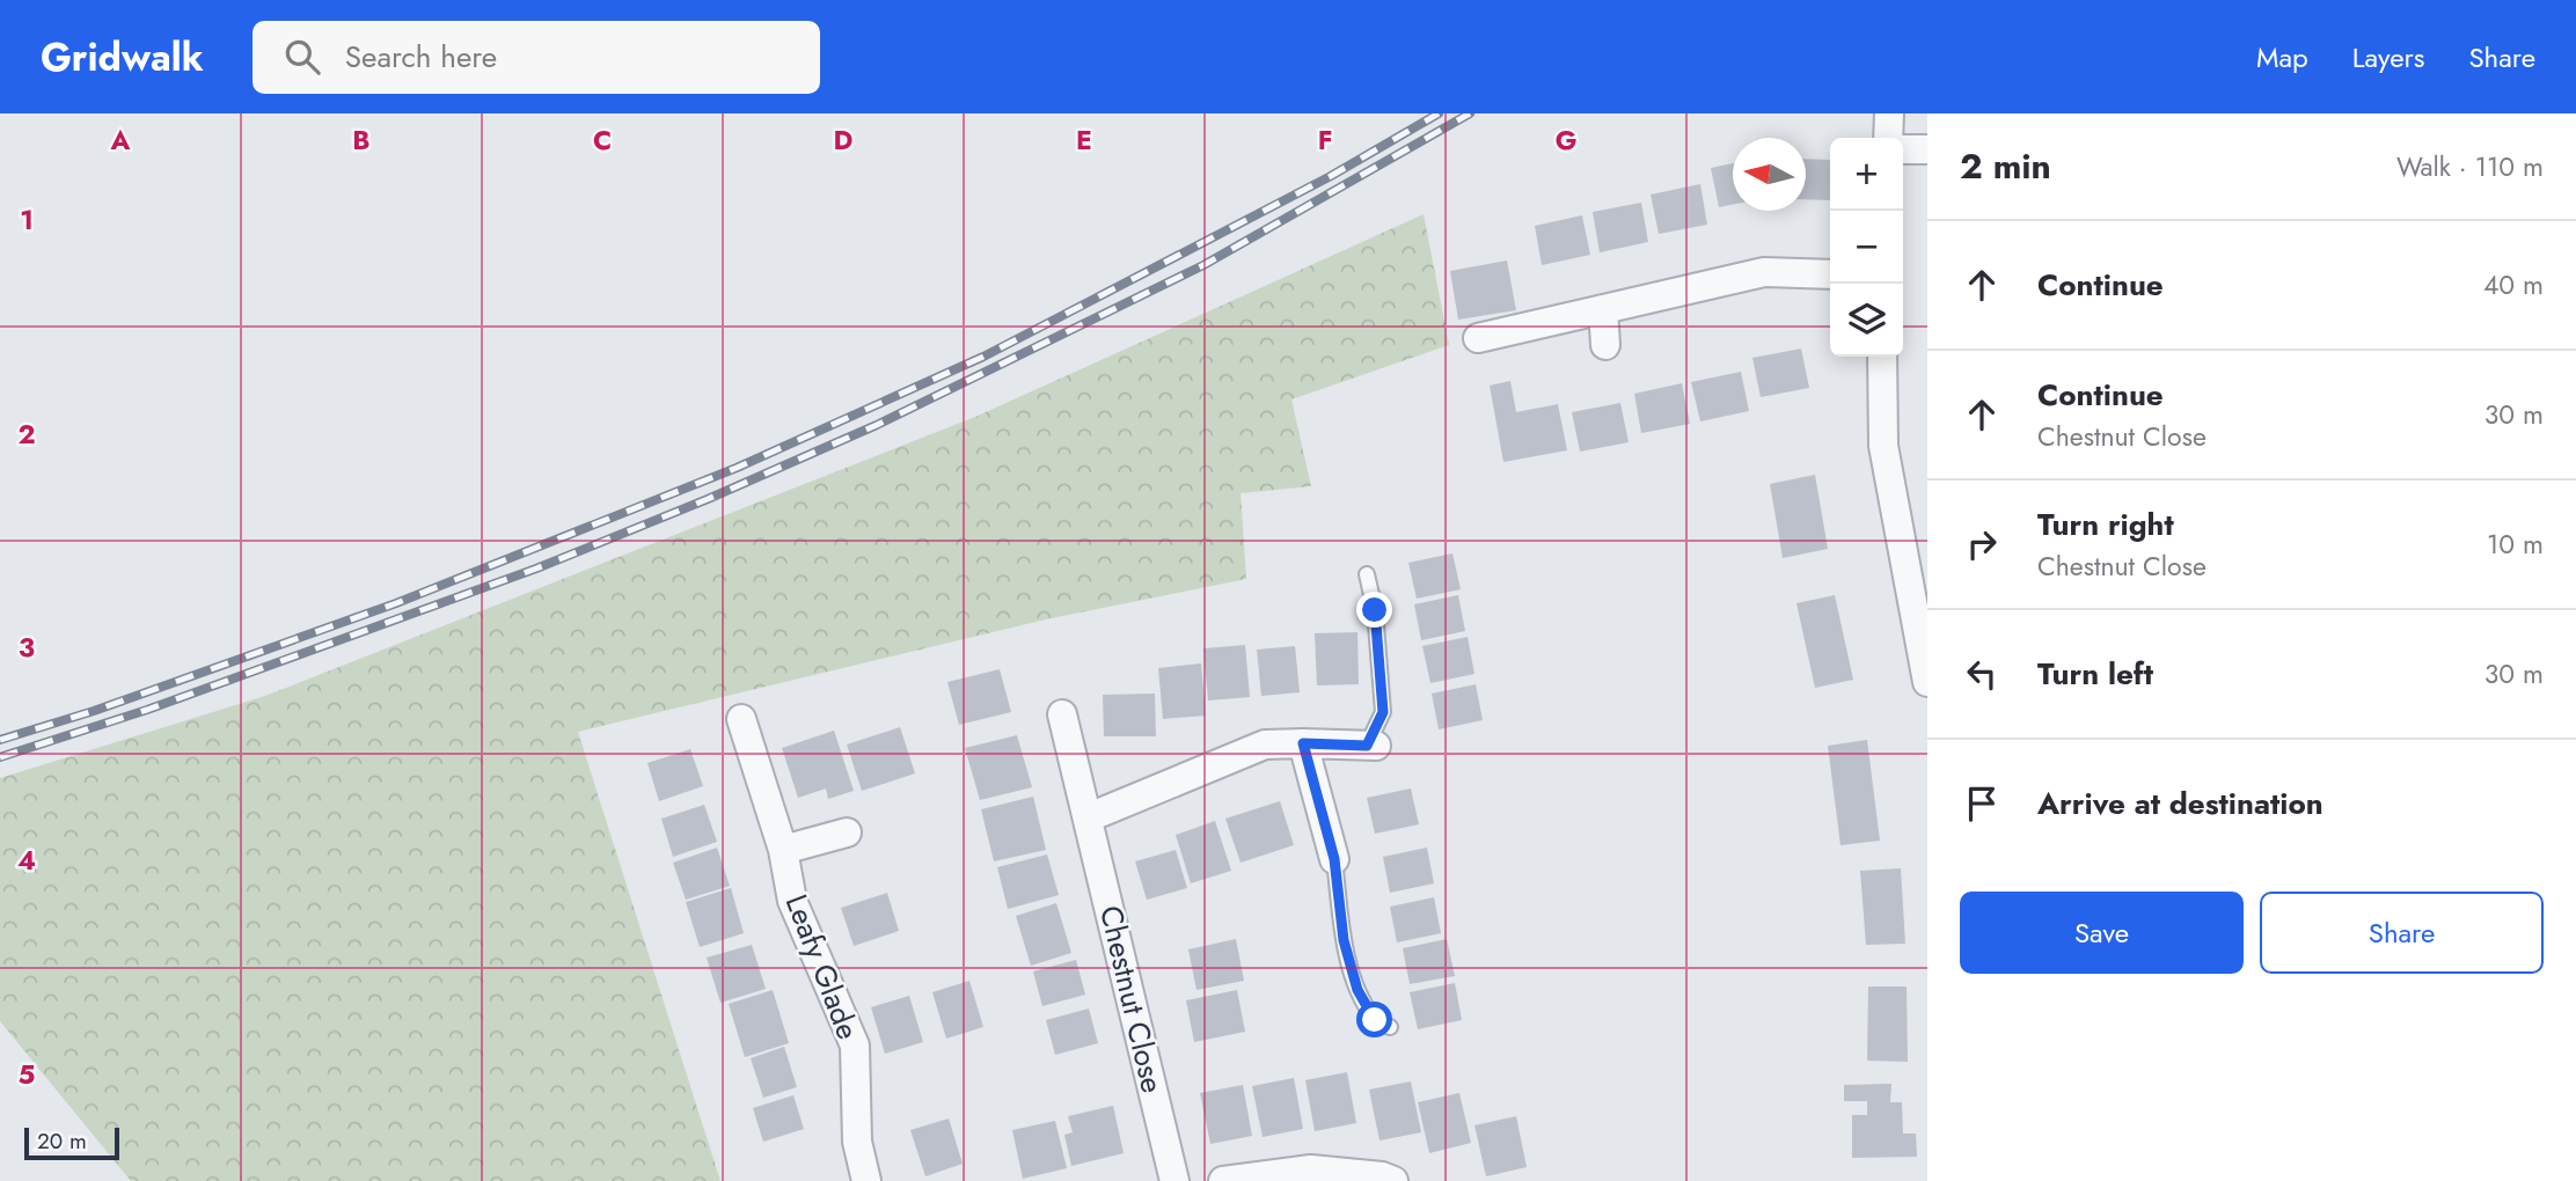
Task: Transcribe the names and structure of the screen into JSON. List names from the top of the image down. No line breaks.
{"streets":{"street":["Leafy Glade","Chestnut Close"]},"scale_bar":"20 m","north":"left","page":{"header":"Gridwalk","search":"Search here","nav":["Map","Layers","Share"],"heading":["2 min","Walk · 110 m"],"map_buttons":["+","−"],"list":[["Continue","40 m"],["Continue","Chestnut Close","30 m"],["Turn right","Chestnut Close","10 m"],["Turn left","30 m"],"Arrive at destination"],"buttons":["Save","Share"],"scale":"20 m"},"grid":{"columns":["A","B","C","D","E","F","G"],"rows":["1","2","3","4","5"]}}
